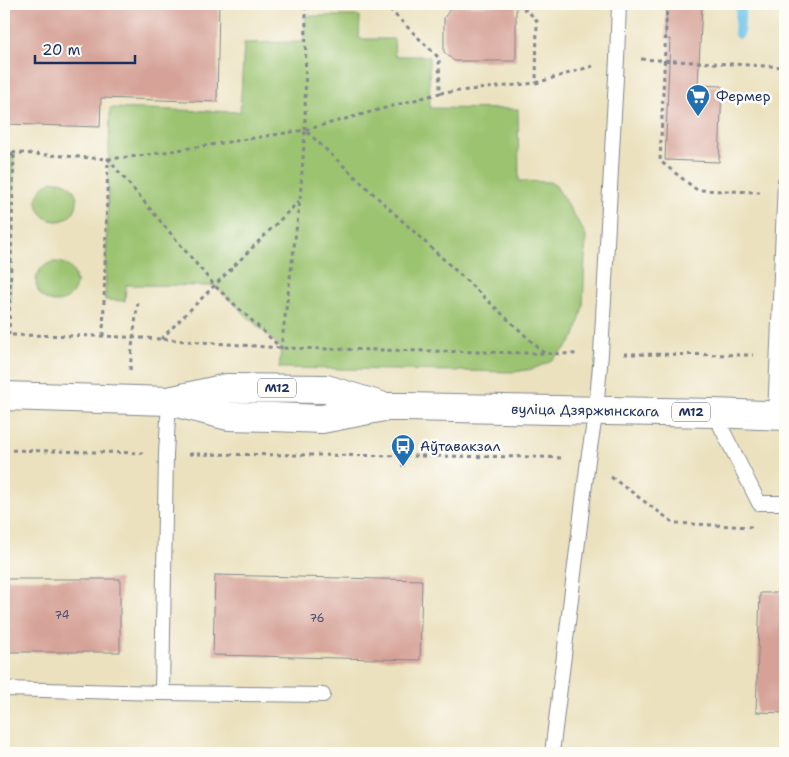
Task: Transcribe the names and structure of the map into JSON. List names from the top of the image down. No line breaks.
{"streets":{"main road":["М12","вуліца Дзяржынскага"]},"crossings":[["М12","вуліца Дзяржынскага"]],"places":{"supermarket":["Фермер"],"bus stop":["Аўтавакзал"]},"house_numbers":["74","76"],"scale_bar":"20 m"}
